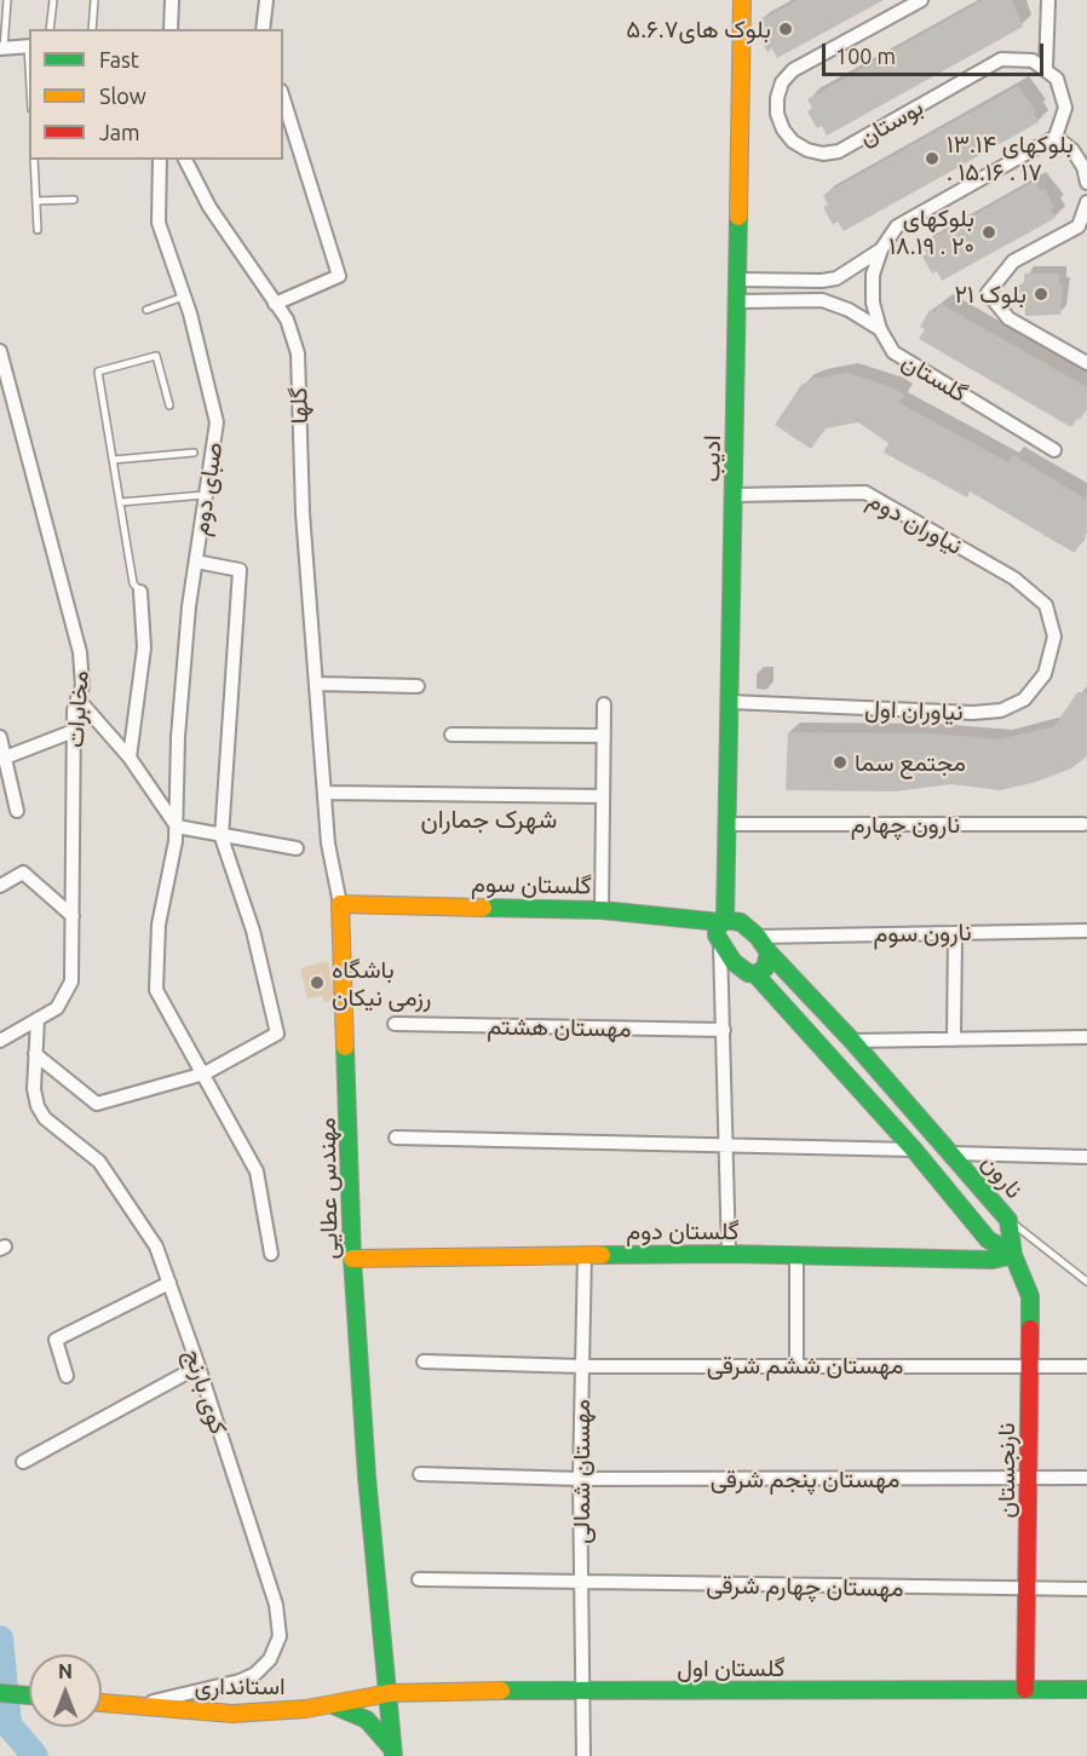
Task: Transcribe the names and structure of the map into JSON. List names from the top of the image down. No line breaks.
{"streets":{"street":["بوستان","گلستان","گلها","ادیب","صبای دوم","نیاوران دوم","مخابرات","نیاوران اول","نارون چهارم","گلستان سوم","نارون سوم","مهستان هشتم","نارون","مهندس عطایی","گلستان دوم","مهستان ششم شرقی","کوی بارنج","نارنجستان","مهستان شمالی","مهستان پنجم شرقی","مهستان چهارم شرقی","گلستان اول","استاندارى"]},"crossings":[["گلها","مهندس عطایی"],["ادیب","نیاوران دوم"],["ادیب","نیاوران اول"],["ادیب","نارون چهارم"],["ادیب","گلستان سوم"],["نیاوران دوم","نیاوران اول"],["مخابرات","کوی بارنج"],["گلستان سوم","مهندس عطایی"],["نارون سوم","نارون"],["نارون","گلستان دوم"],["نارون","نارنجستان"],["مهندس عطایی","گلستان دوم"],["مهندس عطایی","گلستان اول"],["مهندس عطایی","استاندارى"],["گلستان دوم","نارنجستان"],["گلستان دوم","مهستان شمالی"],["مهستان ششم شرقی","نارنجستان"],["مهستان ششم شرقی","مهستان شمالی"],["کوی بارنج","استاندارى"],["نارنجستان","مهستان پنجم شرقی"],["نارنجستان","مهستان چهارم شرقی"],["نارنجستان","گلستان اول"],["مهستان شمالی","مهستان پنجم شرقی"],["مهستان شمالی","مهستان چهارم شرقی"],["مهستان شمالی","گلستان اول"],["گلستان اول","استاندارى"]],"districts":["شهرک جماران"],"places":["بلوک های۵.۶.۷","بلوکهای ۱۳.۱۴ . ۱۵.۱۶ . ۱۷","بلوکهای ۱۸.۱۹ . ۲۰","بلوک ۲۱","مجتمع سما","باشگاه رزمی نیکان"],"legend":["Fast","Slow","Jam"],"scale_bar":"100 m","north":"top"}
